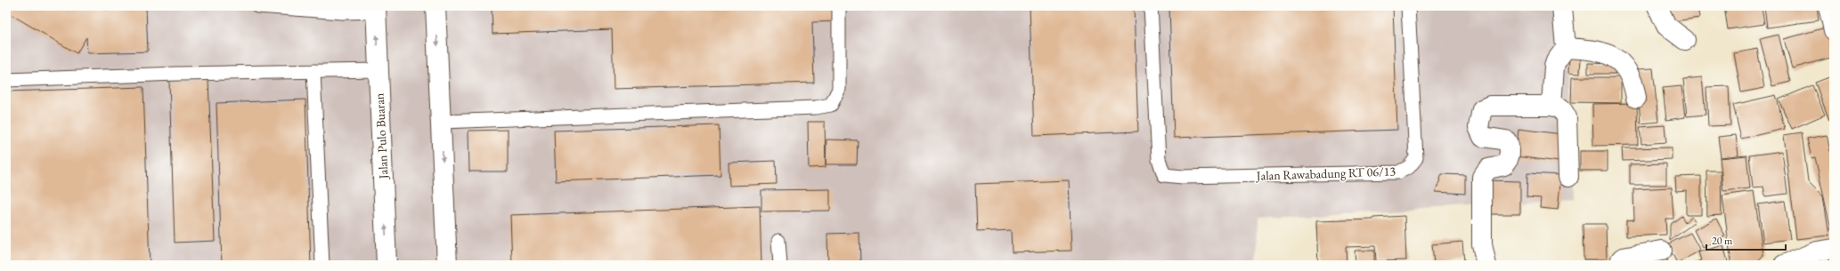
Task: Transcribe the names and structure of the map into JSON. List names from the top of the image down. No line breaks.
{"streets":{"street":["Jalan Pulo Buaran"],"lane":["Jalan Rawabadung RT 06/13"]},"scale_bar":"20 m"}
